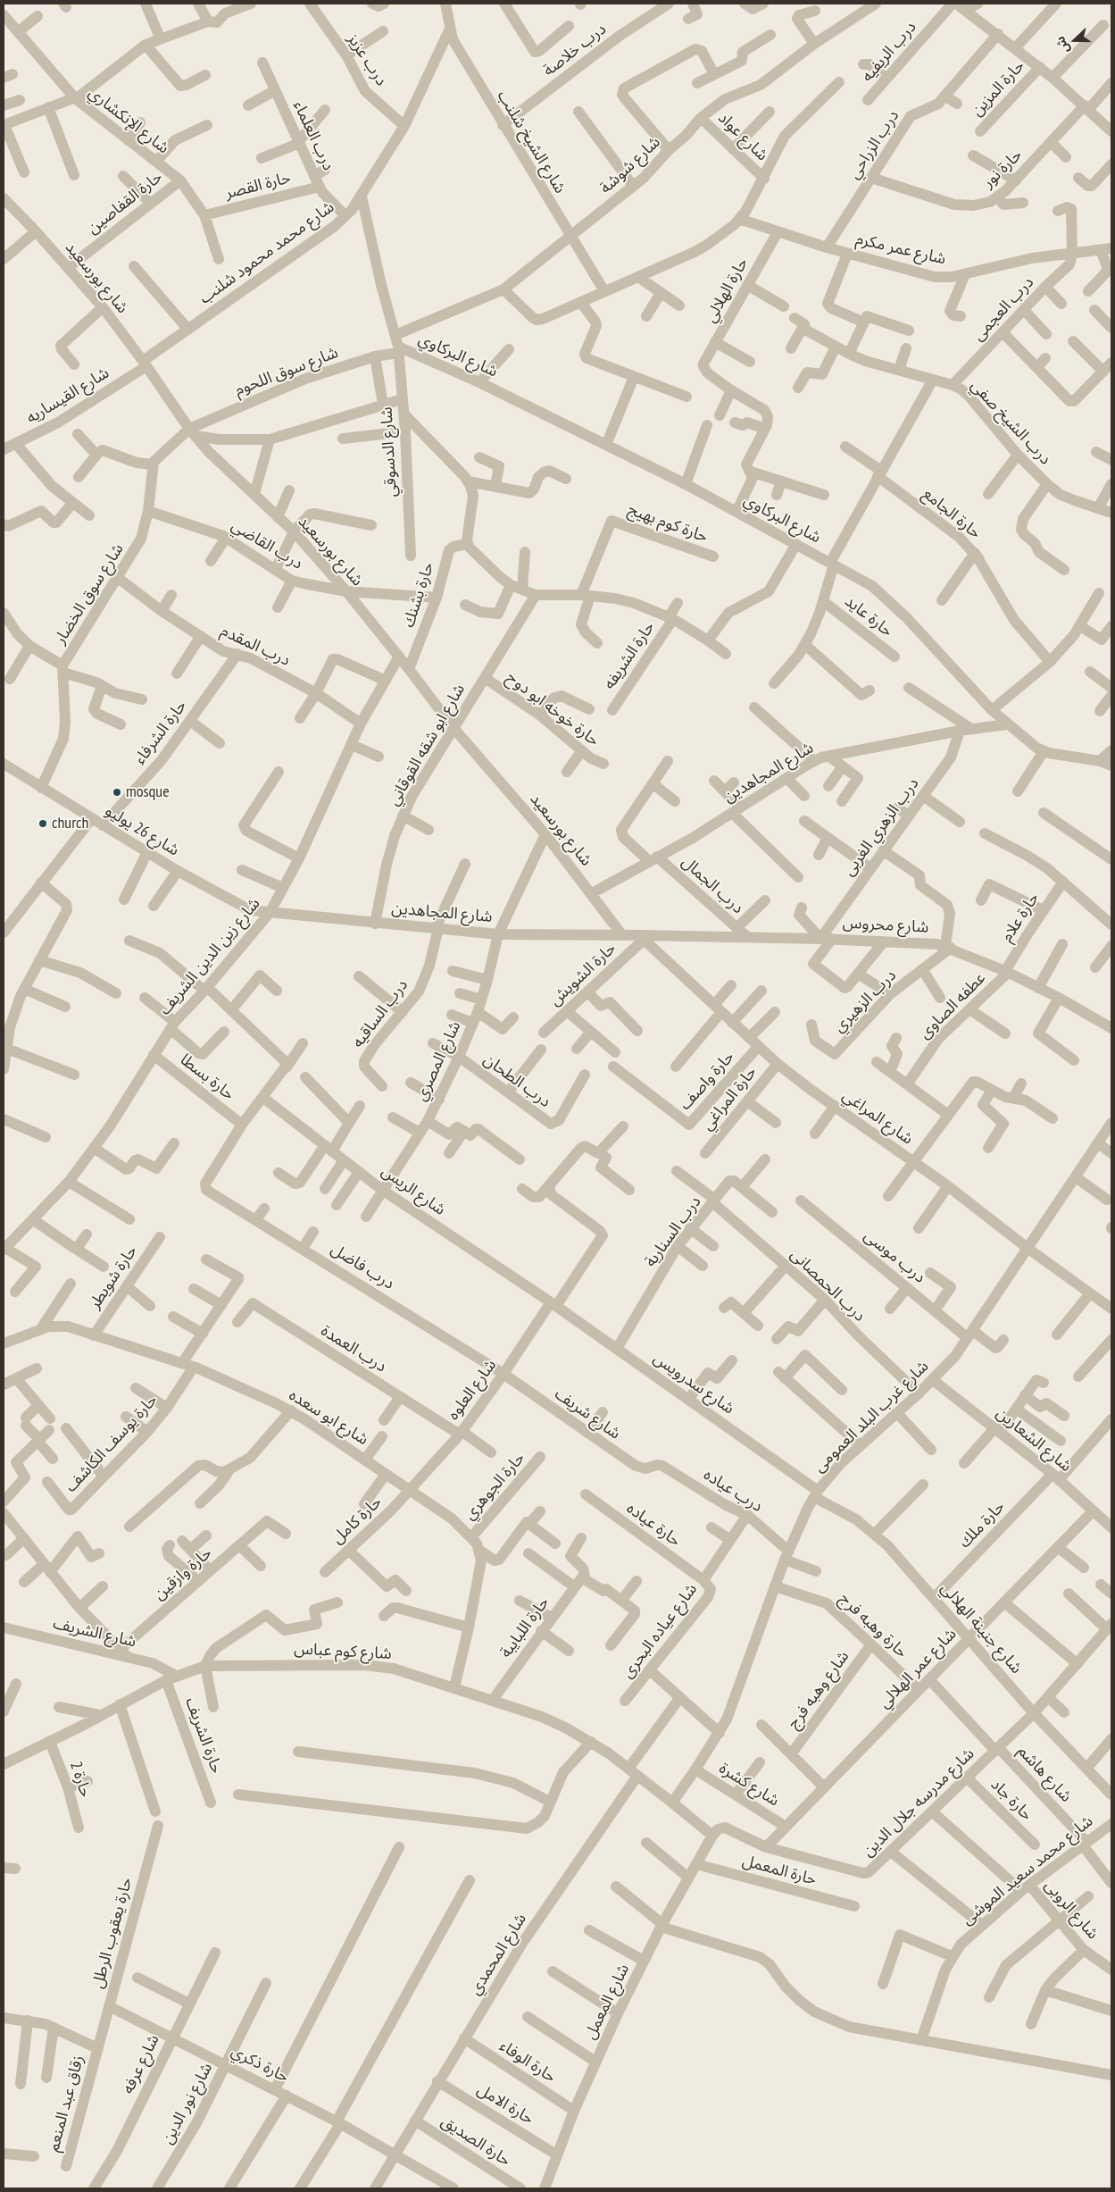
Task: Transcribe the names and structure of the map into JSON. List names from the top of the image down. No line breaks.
{"streets":{"street":["درب خلاصة","درب الريفيه","درب عزيز","حارة المزين","شارع الإنكشاري","درب العلماء","شارع عواد","شارع الشيخ شلنب","درب الزراحي","شارع شوشة","حارة نور","حارة القصر","حارة القفاصين","شارع عمر مكرم","شارع محمد محمود شلنب","شارع بورسعيد","حارة الهلالي","درب العجمى","شارع البركاوي","شارع سوق اللحوم","شارع القيساريه","درب الشيخ صفي","شارع الدسوقي","حارة الجامع","حارة كوم بهيج","درب القاضي","شارع سوق الخضار","حارة بشنك","حارة عايد","درب المقدم","حارة الشريفه","حارة خوخه ابو دوح","حارة الشرفاء","شارع ابو شقه القوقاني","شارع المجاهدين","درب الزهري الغربى","شارع 26 يوليو","درب الجمال","حارة علام","شارع محروس","شارع زين الدين الشريف","حارة الشويش","درب الزهيري","عطفه الصاوى","درب الساقيه","شارع المصري","حارة بسطا","درب الطحان","حارة واصف","حارة المراغي","شارع المراغي","شارع الريس","درب السنارية","درب موسى","درب فاضل","حارة شويطر","درب الحمصانى","درب العمدة","شارع سدرويس","شارع العلوه","شارع شريف","شارع غرب البلد العمومى","شارع ابو سعده","شارع الشعارين","حارة يوسف الكاشف","حارة الجوهري","درب عياده","حارة كامل","حارة عياده","حارة ملك","حارة وازقين","حارة وهبه فرج","حارة اللبايبة","شارع جنينة الهلالي","شارع عياده البحرى","شارع الشريف","شارع كوم عباس","شارع عمر الهلالي","شارع وهبه فرج","حارة الشريف","شارع هاشم","حارة 2","شارع كشرة","حارة جاد","شارع مدرسه جلال الدين","حارة المعمل","شارع محمد سعيد الموشى","شارع الروبى","حارة يعقوب الرطل","شارع المحمدي","شارع المعمل","حارة الوفاء","شارع عرفه","حارة ذكري","زقاق عبد المنعم","شارع نور الدين","حارة الامل","حارة الصديق"]},"crossings":[["درب خلاصة","شارع الشيخ شلنب"],["درب عزيز","شارع محمد محمود شلنب"],["شارع الإنكشاري","حارة القصر"],["شارع الإنكشاري","حارة القفاصين"],["درب العلماء","حارة القصر"],["درب العلماء","شارع محمد محمود شلنب"],["شارع عواد","شارع شوشة"],["شارع الشيخ شلنب","شارع شوشة"],["شارع الشيخ شلنب","شارع محمد محمود شلنب"],["درب الزراحي","حارة نور"],["درب الزراحي","شارع عمر مكرم"],["شارع شوشة","شارع الدسوقي"],["حارة القفاصين","شارع بورسعيد"],["شارع عمر مكرم","حارة الهلالي"],["شارع عمر مكرم","درب العجمى"],["شارع محمد محمود شلنب","شارع بورسعيد"],["شارع محمد محمود شلنب","شارع القيساريه"],["شارع محمد محمود شلنب","شارع الدسوقي"],["شارع بورسعيد","شارع سوق اللحوم"],["شارع بورسعيد","شارع القيساريه"],["شارع بورسعيد","درب القاضي"],["شارع بورسعيد","حارة بشنك"],["شارع بورسعيد","شارع ابو شقه القوقاني"],["شارع بورسعيد","شارع المجاهدين"],["شارع بورسعيد","شارع زين الدين الشريف"],["شارع بورسعيد","شارع المصري"],["درب العجمى","درب الشيخ صفي"],["شارع البركاوي","شارع سوق اللحوم"],["شارع البركاوي","شارع الدسوقي"],["شارع البركاوي","شارع المجاهدين"],["شارع سوق اللحوم","شارع الدسوقي"],["درب القاضي","شارع سوق الخضار"],["درب القاضي","حارة بشنك"],["شارع سوق الخضار","درب المقدم"],["درب المقدم","حارة الشرفاء"],["درب المقدم","شارع زين الدين الشريف"],["حارة خوخه ابو دوح","شارع ابو شقه القوقاني"],["حارة الشرفاء","شارع 26 يوليو"],["شارع ابو شقه القوقاني","شارع المجاهدين"],["شارع المجاهدين","درب الزهري الغربى"],["شارع المجاهدين","شارع 26 يوليو"],["شارع المجاهدين","درب الجمال"],["شارع المجاهدين","شارع محروس"],["شارع المجاهدين","شارع زين الدين الشريف"],["شارع المجاهدين","حارة الشويش"],["شارع المجاهدين","درب الساقيه"],["شارع المجاهدين","شارع المصري"],["شارع المجاهدين","شارع المراغي"],["درب الزهري الغربى","شارع محروس"],["شارع 26 يوليو","شارع زين الدين الشريف"],["درب الجمال","شارع محروس"],["حارة علام","شارع محروس"],["حارة علام","عطفه الصاوى"],["شارع محروس","حارة الشويش"],["شارع محروس","درب الزهيري"],["شارع محروس","عطفه الصاوى"],["شارع محروس","شارع المراغي"],["شارع زين الدين الشريف","حارة بسطا"],["حارة الشويش","شارع المراغي"],["شارع المصري","درب الطحان"],["شارع المصري","شارع الريس"],["حارة بسطا","درب فاضل"],["حارة واصف","شارع المراغي"],["حارة المراغي","شارع المراغي"],["شارع المراغي","شارع غرب البلد العمومى"],["شارع الريس","شارع سدرويس"],["شارع الريس","شارع العلوه"],["درب السنارية","درب الحمصانى"],["درب السنارية","شارع سدرويس"],["درب موسى","شارع غرب البلد العمومى"],["درب فاضل","شارع العلوه"],["درب فاضل","شارع شريف"],["حارة شويطر","شارع ابو سعده"],["درب الحمصانى","شارع غرب البلد العمومى"],["درب العمدة","شارع العلوه"],["شارع سدرويس","شارع العلوه"],["شارع سدرويس","شارع غرب البلد العمومى"],["شارع سدرويس","شارع جنينة الهلالي"],["شارع العلوه","شارع شريف"],["شارع العلوه","شارع ابو سعده"],["شارع العلوه","حارة كامل"],["شارع شريف","درب عياده"],["شارع غرب البلد العمومى","شارع الشعارين"],["شارع غرب البلد العمومى","درب عياده"],["شارع غرب البلد العمومى","حارة وهبه فرج"],["شارع غرب البلد العمومى","شارع جنينة الهلالي"],["شارع غرب البلد العمومى","شارع كوم عباس"],["شارع غرب البلد العمومى","شارع كشرة"],["شارع ابو سعده","حارة يوسف الكاشف"],["شارع ابو سعده","حارة الجوهري"],["شارع ابو سعده","حارة كامل"],["شارع الشعارين","حارة ملك"],["شارع الشعارين","شارع عمر الهلالي"],["حارة عياده","شارع عياده البحرى"],["حارة ملك","شارع جنينة الهلالي"],["حارة وازقين","شارع الشريف"],["حارة وهبه فرج","شارع عمر الهلالي"],["حارة وهبه فرج","شارع وهبه فرج"],["حارة اللبايبة","شارع كوم عباس"],["شارع جنينة الهلالي","شارع عمر الهلالي"],["شارع جنينة الهلالي","شارع مدرسه جلال الدين"],["شارع الشريف","شارع كوم عباس"],["شارع الشريف","حارة الشريف"],["شارع كوم عباس","حارة الشريف"],["شارع كوم عباس","حارة 2"],["شارع كوم عباس","شارع مدرسه جلال الدين"],["شارع كوم عباس","شارع المحمدي"],["شارع كوم عباس","شارع المعمل"],["شارع عمر الهلالي","شارع هاشم"],["شارع عمر الهلالي","شارع كشرة"],["شارع عمر الهلالي","شارع مدرسه جلال الدين"],["شارع هاشم","شارع مدرسه جلال الدين"],["شارع هاشم","شارع محمد سعيد الموشى"],["حارة جاد","شارع مدرسه جلال الدين"],["شارع مدرسه جلال الدين","شارع الروبى"],["شارع مدرسه جلال الدين","شارع المعمل"],["حارة المعمل","شارع المعمل"],["شارع محمد سعيد الموشى","شارع الروبى"],["حارة يعقوب الرطل","حارة ذكري"],["حارة يعقوب الرطل","زقاق عبد المنعم"],["شارع المحمدي","حارة الوفاء"],["شارع المحمدي","حارة ذكري"],["شارع المحمدي","حارة الامل"],["شارع المحمدي","حارة الصديق"],["شارع المعمل","حارة الوفاء"],["شارع المعمل","حارة الامل"],["شارع عرفه","حارة ذكري"],["حارة ذكري","شارع نور الدين"]],"places":["mosque","church"],"north":"left"}
